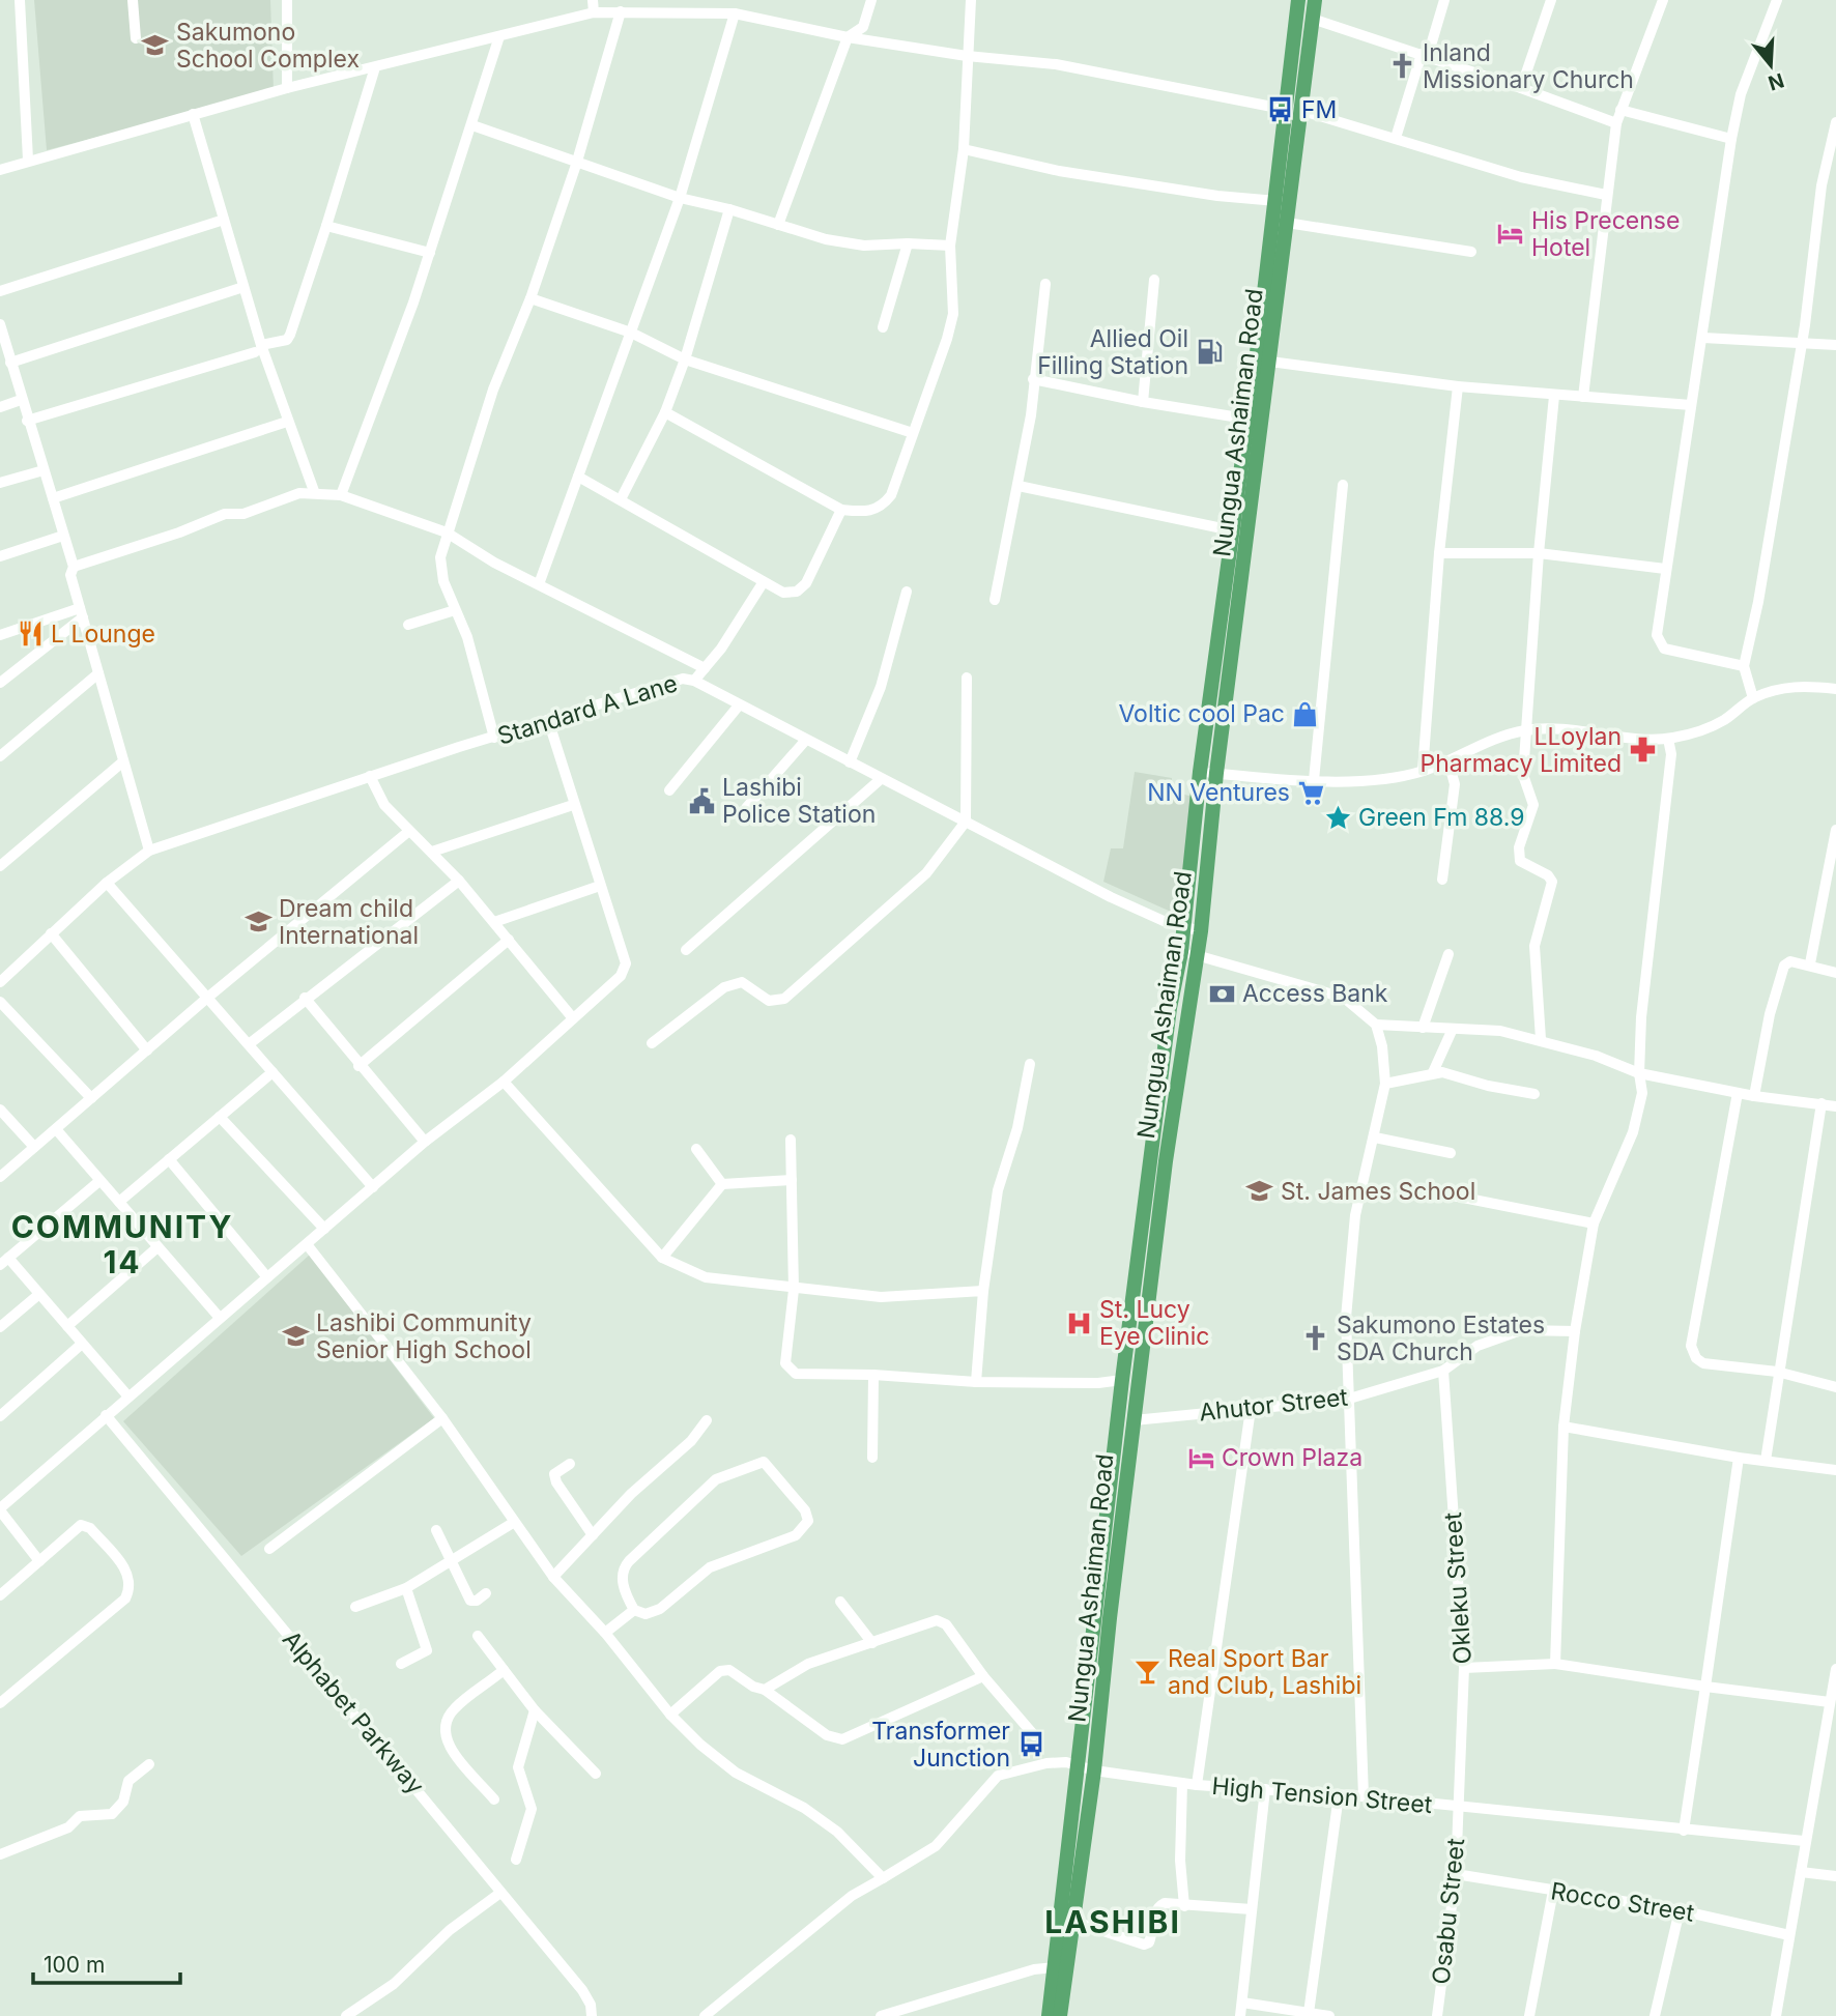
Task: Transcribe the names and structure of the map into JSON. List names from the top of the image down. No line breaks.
{"streets":{"main road":["Nungua Ashaiman Road"],"street":["Standard A Lane","Ahutor Street","Okleku Street","Alphabet Parkway","High Tension Street","Rocco Street","Osabu Street"]},"crossings":[["Nungua Ashaiman Road","Standard A Lane"],["Nungua Ashaiman Road","Ahutor Street"],["Nungua Ashaiman Road","High Tension Street"],["Ahutor Street","Okleku Street"],["Okleku Street","High Tension Street"],["Okleku Street","Osabu Street"],["High Tension Street","Osabu Street"],["Rocco Street","Osabu Street"]],"districts":["COMMUNITY 14","LASHIBI"],"places":{"school or university":["Sakumono School Complex","Dream child International","St. James School","Lashibi Community Senior High School"],"church":["Inland Missionary Church","Sakumono Estates SDA Church"],"bus stop":["FM","Transformer Junction"],"hotel":["His Precense Hotel","Crown Plaza"],"fuel station":["Allied Oil Filling Station"],"restaurant":["L Lounge"],"shop":["Voltic cool Pac"],"pharmacy":["LLoylan Pharmacy Limited"],"supermarket":["NN Ventures"],"public building":["Lashibi Police Station"],"place":["Green Fm 88.9"],"bank":["Access Bank"],"hospital":["St. Lucy Eye Clinic"],"bar":["Real Sport Bar and Club, Lashibi"]},"scale_bar":"100 m","north":"bottom"}
